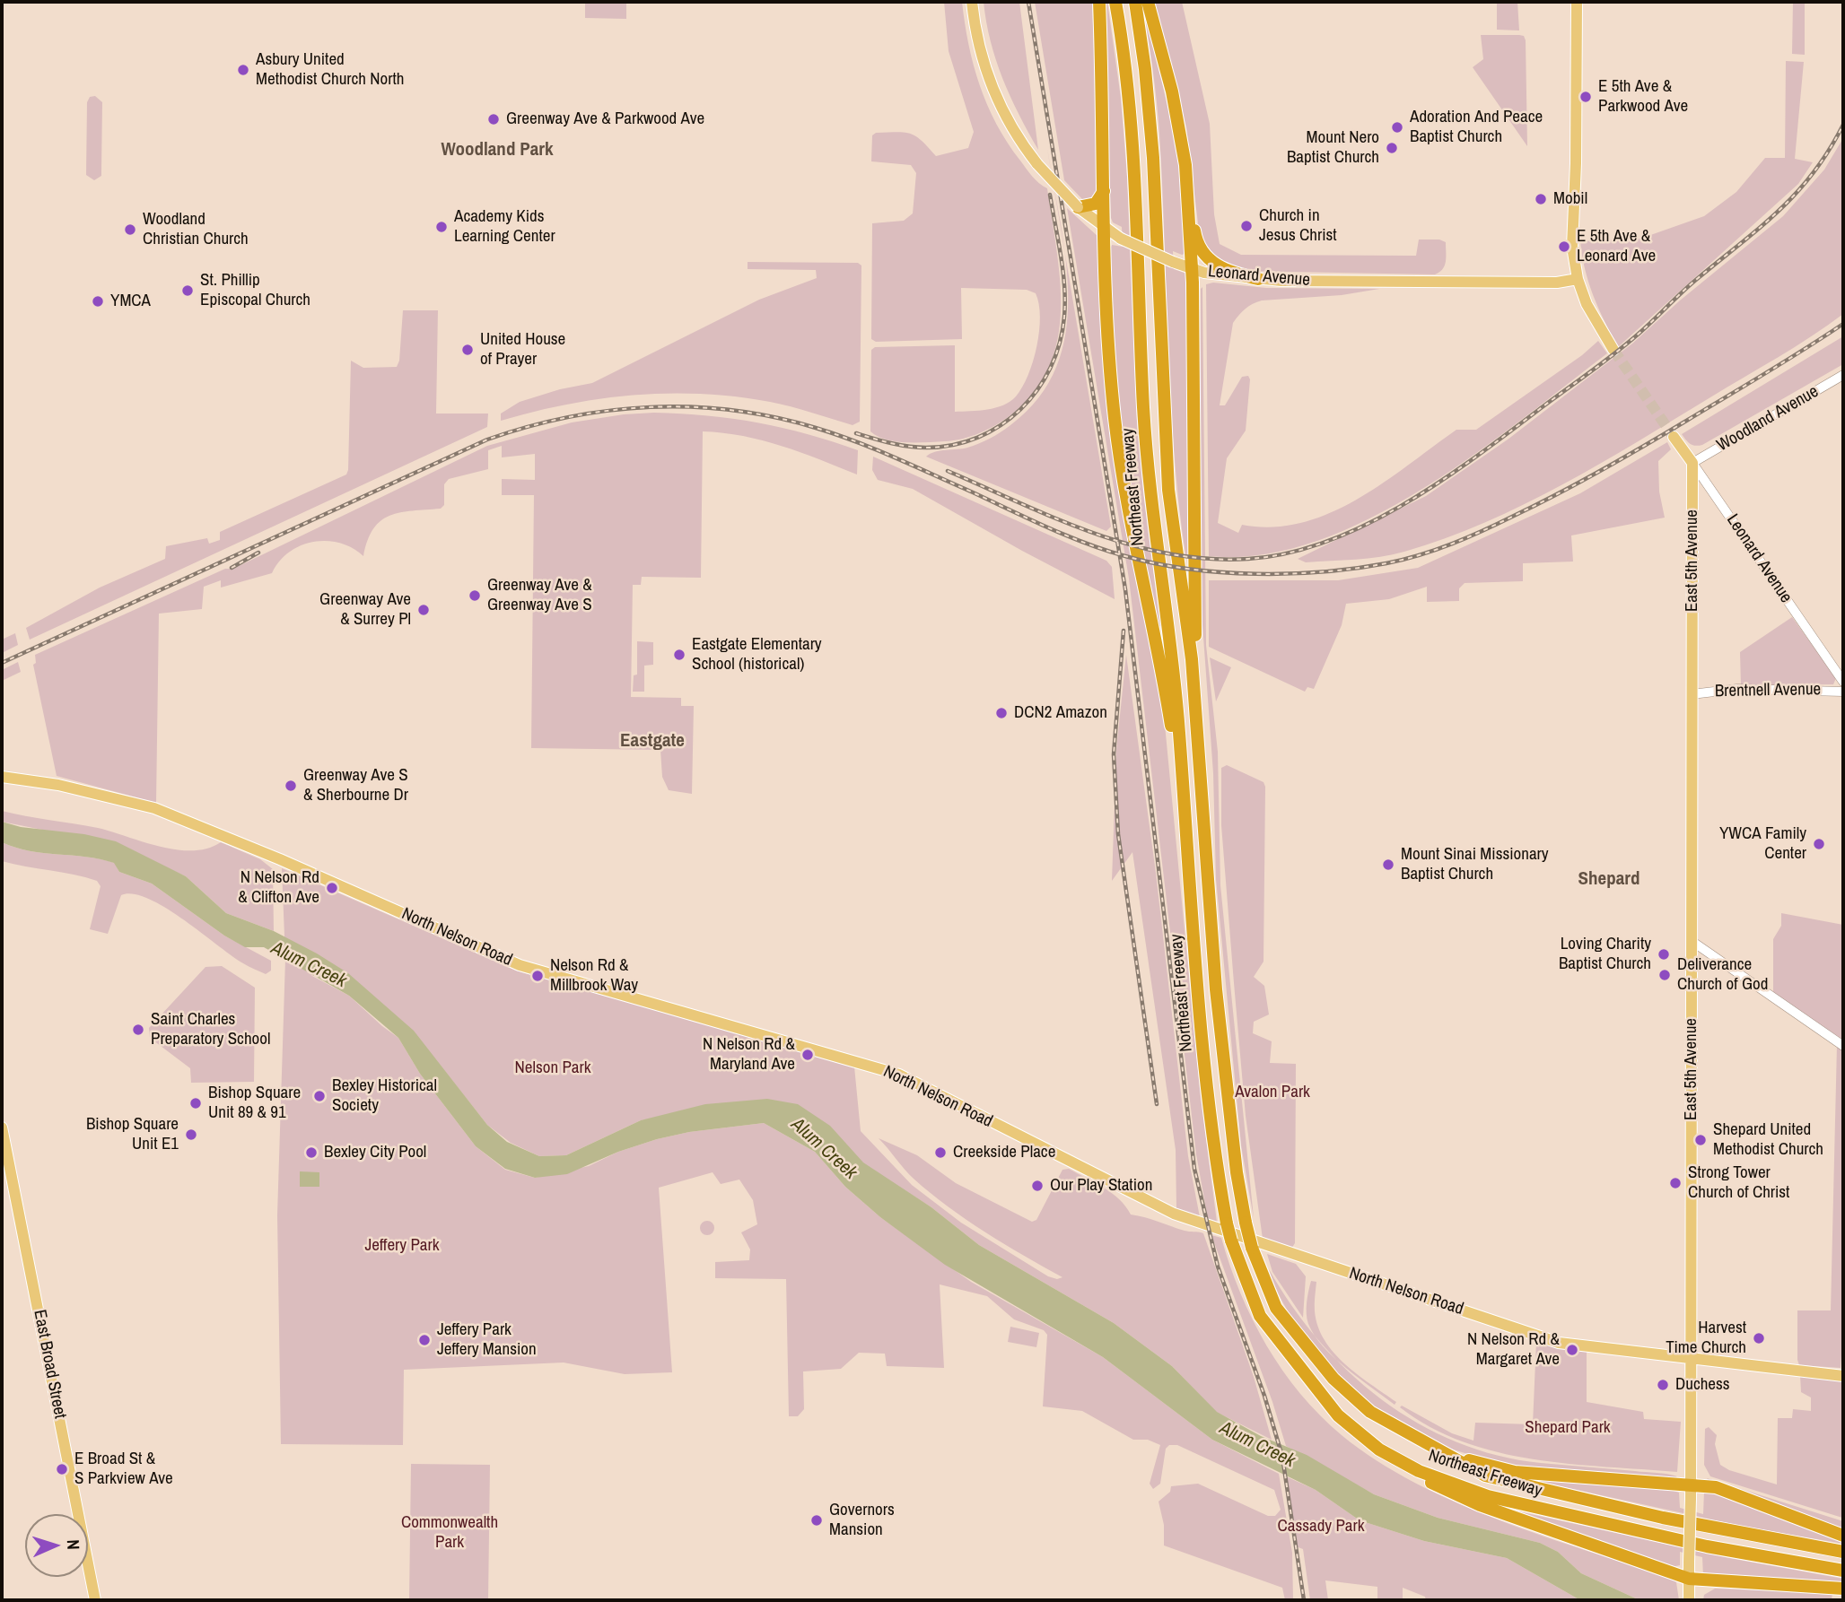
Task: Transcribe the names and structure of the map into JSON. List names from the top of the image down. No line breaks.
{"streets":{"highway":["Northeast Freeway"],"main road":["Leonard Avenue","East 5th Avenue","North Nelson Road","East Broad Street"],"street":["Woodland Avenue","Brentnell Avenue"]},"crossings":[["Leonard Avenue","Woodland Avenue"],["Leonard Avenue","East 5th Avenue"],["Woodland Avenue","East 5th Avenue"],["Northeast Freeway","East 5th Avenue"],["East 5th Avenue","Brentnell Avenue"],["East 5th Avenue","North Nelson Road"]],"districts":["Woodland Park","Eastgate","Shepard"],"water":["Alum Creek"],"parks":["Nelson Park","Avalon Park","Jeffery Park","Shepard Park","Commonwealth Park","Cassady Park"],"places":["Asbury United Methodist Church North","E 5th Ave & Parkwood Ave","Greenway Ave & Parkwood Ave","Adoration And Peace Baptist Church","Mount Nero Baptist Church","Mobil","Church in Jesus Christ","Academy Kids Learning Center","Woodland Christian Church","E 5th Ave & Leonard Ave","St. Phillip Episcopal Church","YMCA","United House of Prayer","Greenway Ave & Greenway Ave S","Greenway Ave & Surrey Pl","Eastgate Elementary School (historical)","DCN2 Amazon","Greenway Ave S & Sherbourne Dr","YWCA Family Center","Mount Sinai Missionary Baptist Church","N Nelson Rd & Clifton Ave","Loving Charity Baptist Church","Deliverance Church of God","Nelson Rd & Millbrook Way","Saint Charles Preparatory School","N Nelson Rd & Maryland Ave","Bexley Historical Society","Bishop Square Unit 89 & 91","Bishop Square Unit E1","Shepard United Methodist Church","Bexley City Pool","Creekside Place","Strong Tower Church of Christ","Our Play Station","Harvest Time Church","Jeffery Park Jeffery Mansion","N Nelson Rd & Margaret Ave","Duchess","E Broad St & S Parkview Ave","Governors Mansion"],"north":"right"}
